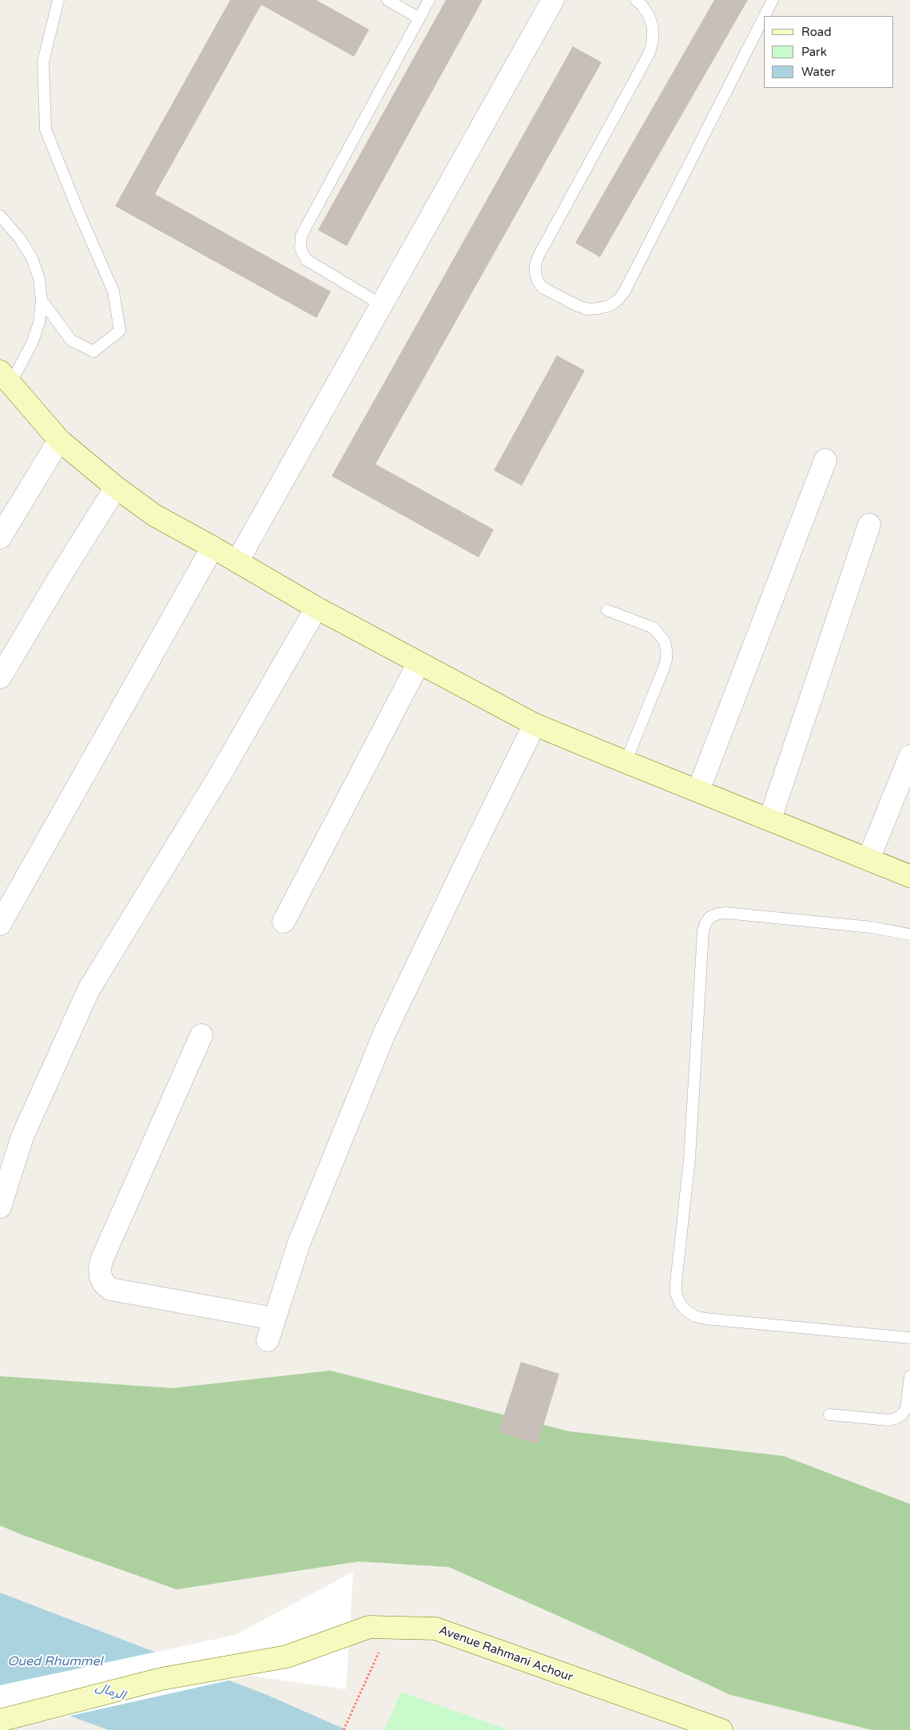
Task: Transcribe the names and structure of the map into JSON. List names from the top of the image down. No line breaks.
{"streets":{"street":["Avenue Rahmani Achour"]},"water":["Oued Rhummel","الرمال"],"legend":["Road","Park","Water"]}
